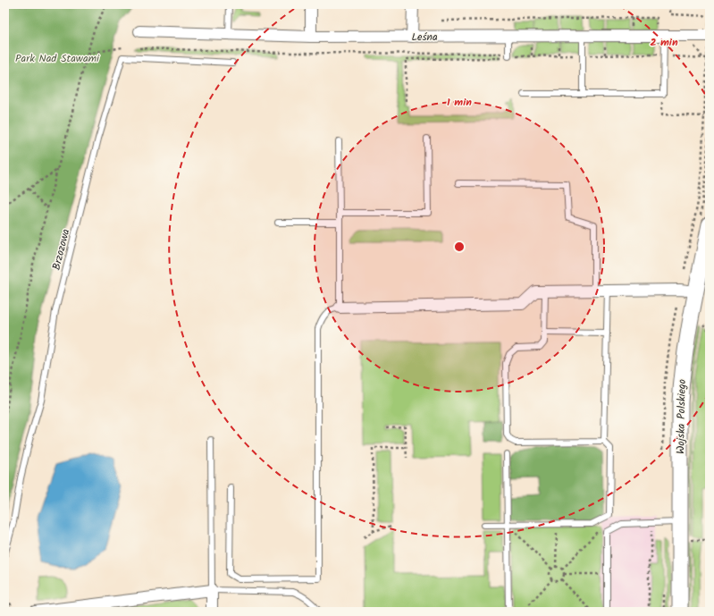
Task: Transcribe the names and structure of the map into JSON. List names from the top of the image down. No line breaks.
{"streets":{"main road":["Wojska Polskiego"],"street":["Leśna"],"lane":["Brzozowa"]},"parks":["Park Nad Stawami"],"rings":["2 min","1 min"]}
